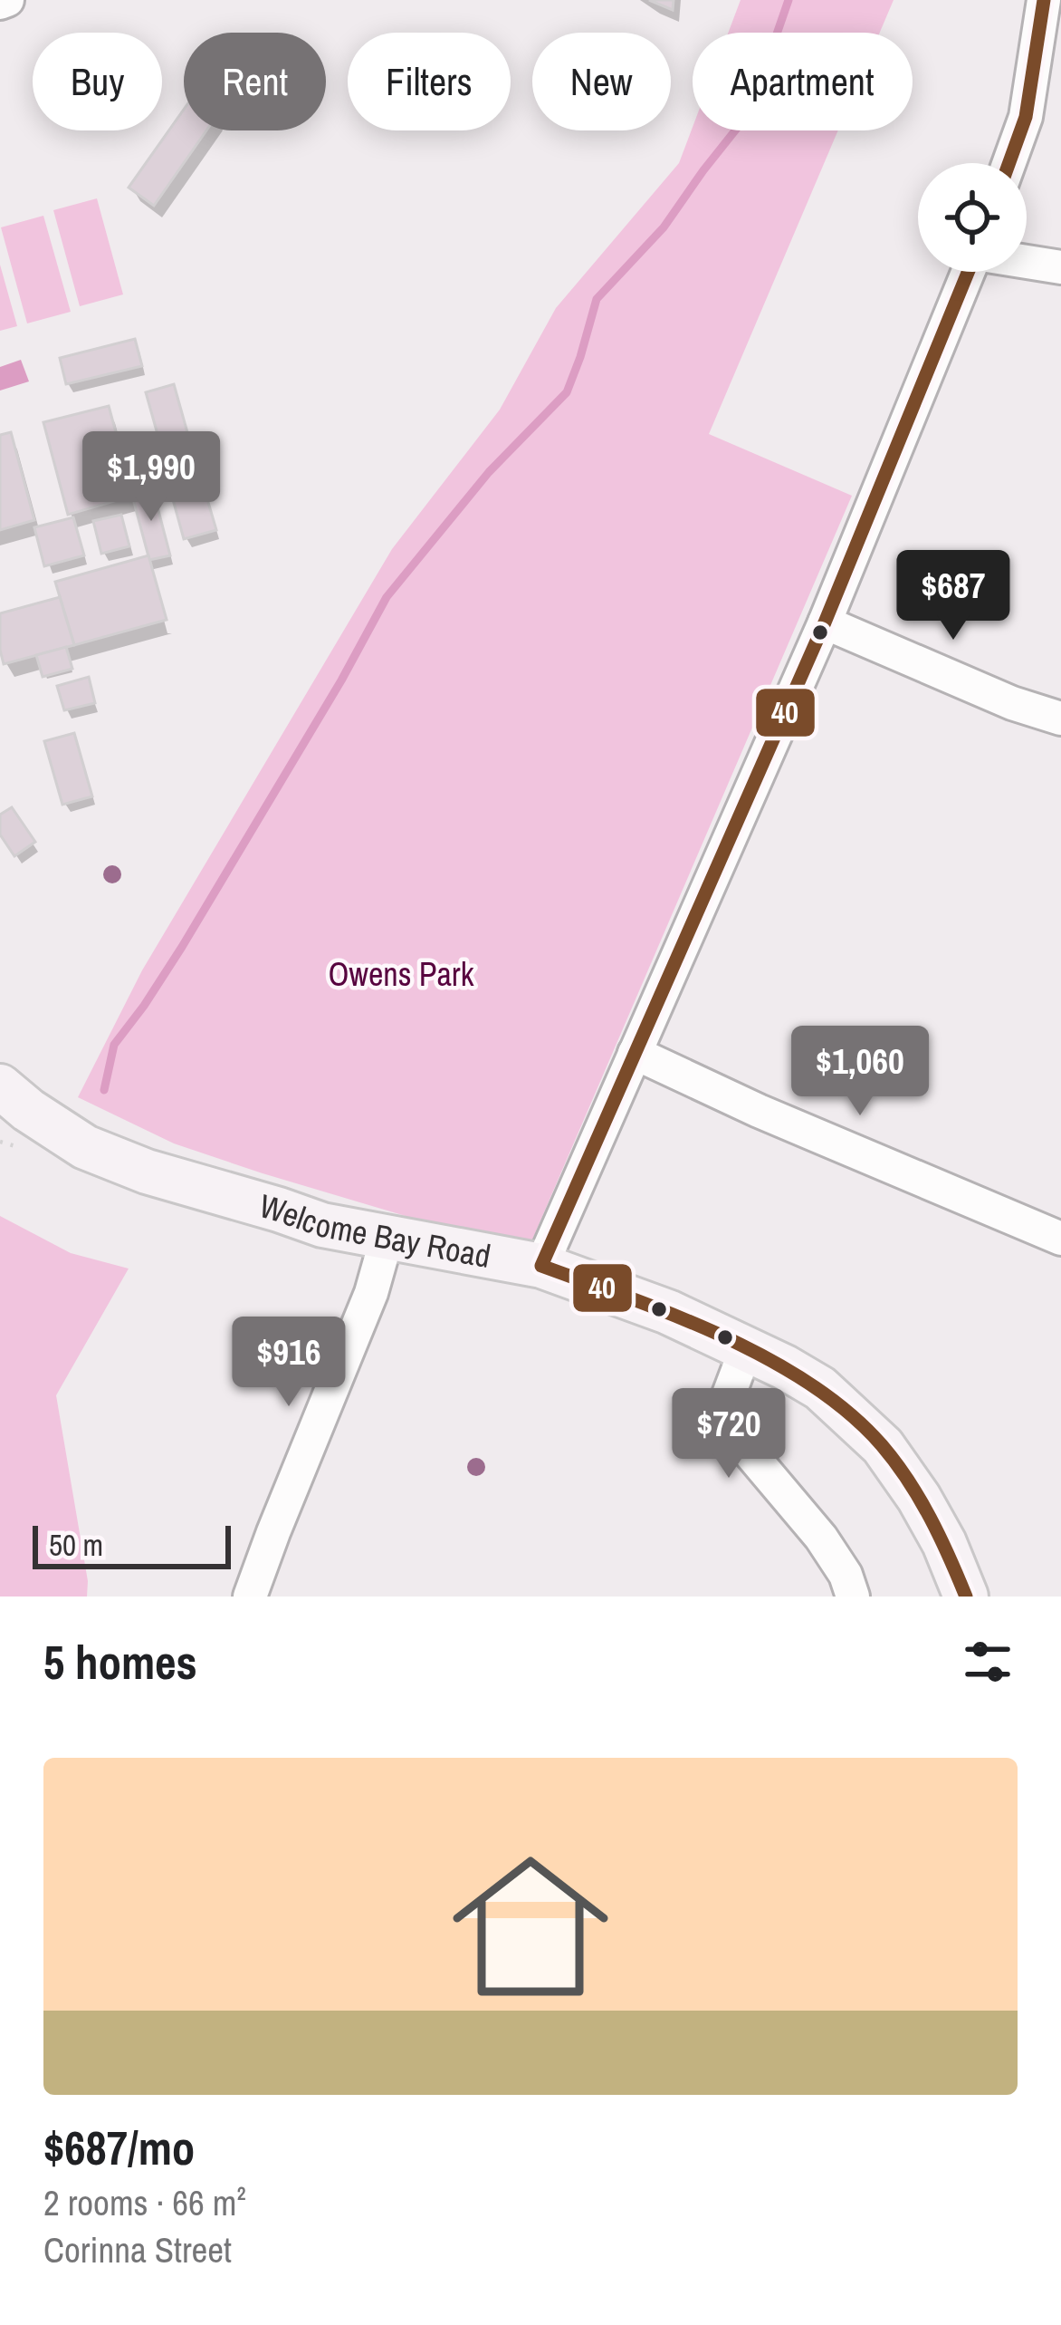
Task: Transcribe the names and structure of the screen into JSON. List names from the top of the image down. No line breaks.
{"streets":{"main road":["Welcome Bay Road"]},"parks":["Owens Park"],"lines":["transit line 40"],"scale_bar":"50 m","page":{"chip":["Buy","Rent","Filters","New","Apartment"],"price":["$1,990","$687","$1,060","$916","$720"],"scale":"50 m","heading":"5 homes","list":[{"name":"$687/mo","note":"2 rooms · 66 m² · Corinna Street"}]}}
